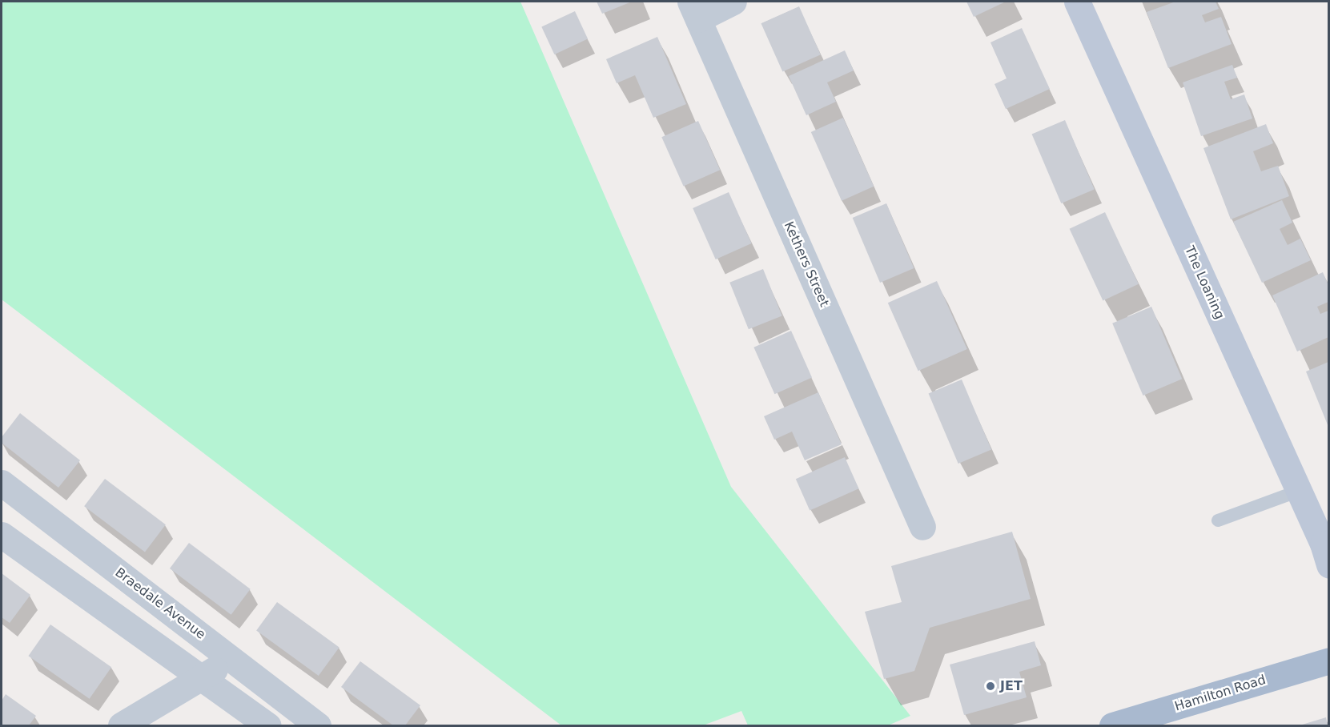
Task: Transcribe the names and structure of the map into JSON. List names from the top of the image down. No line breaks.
{"streets":{"main road":["Hamilton Road"],"street":["Kethers Street","The Loaning","Braedale Avenue"]},"places":["JET"]}
